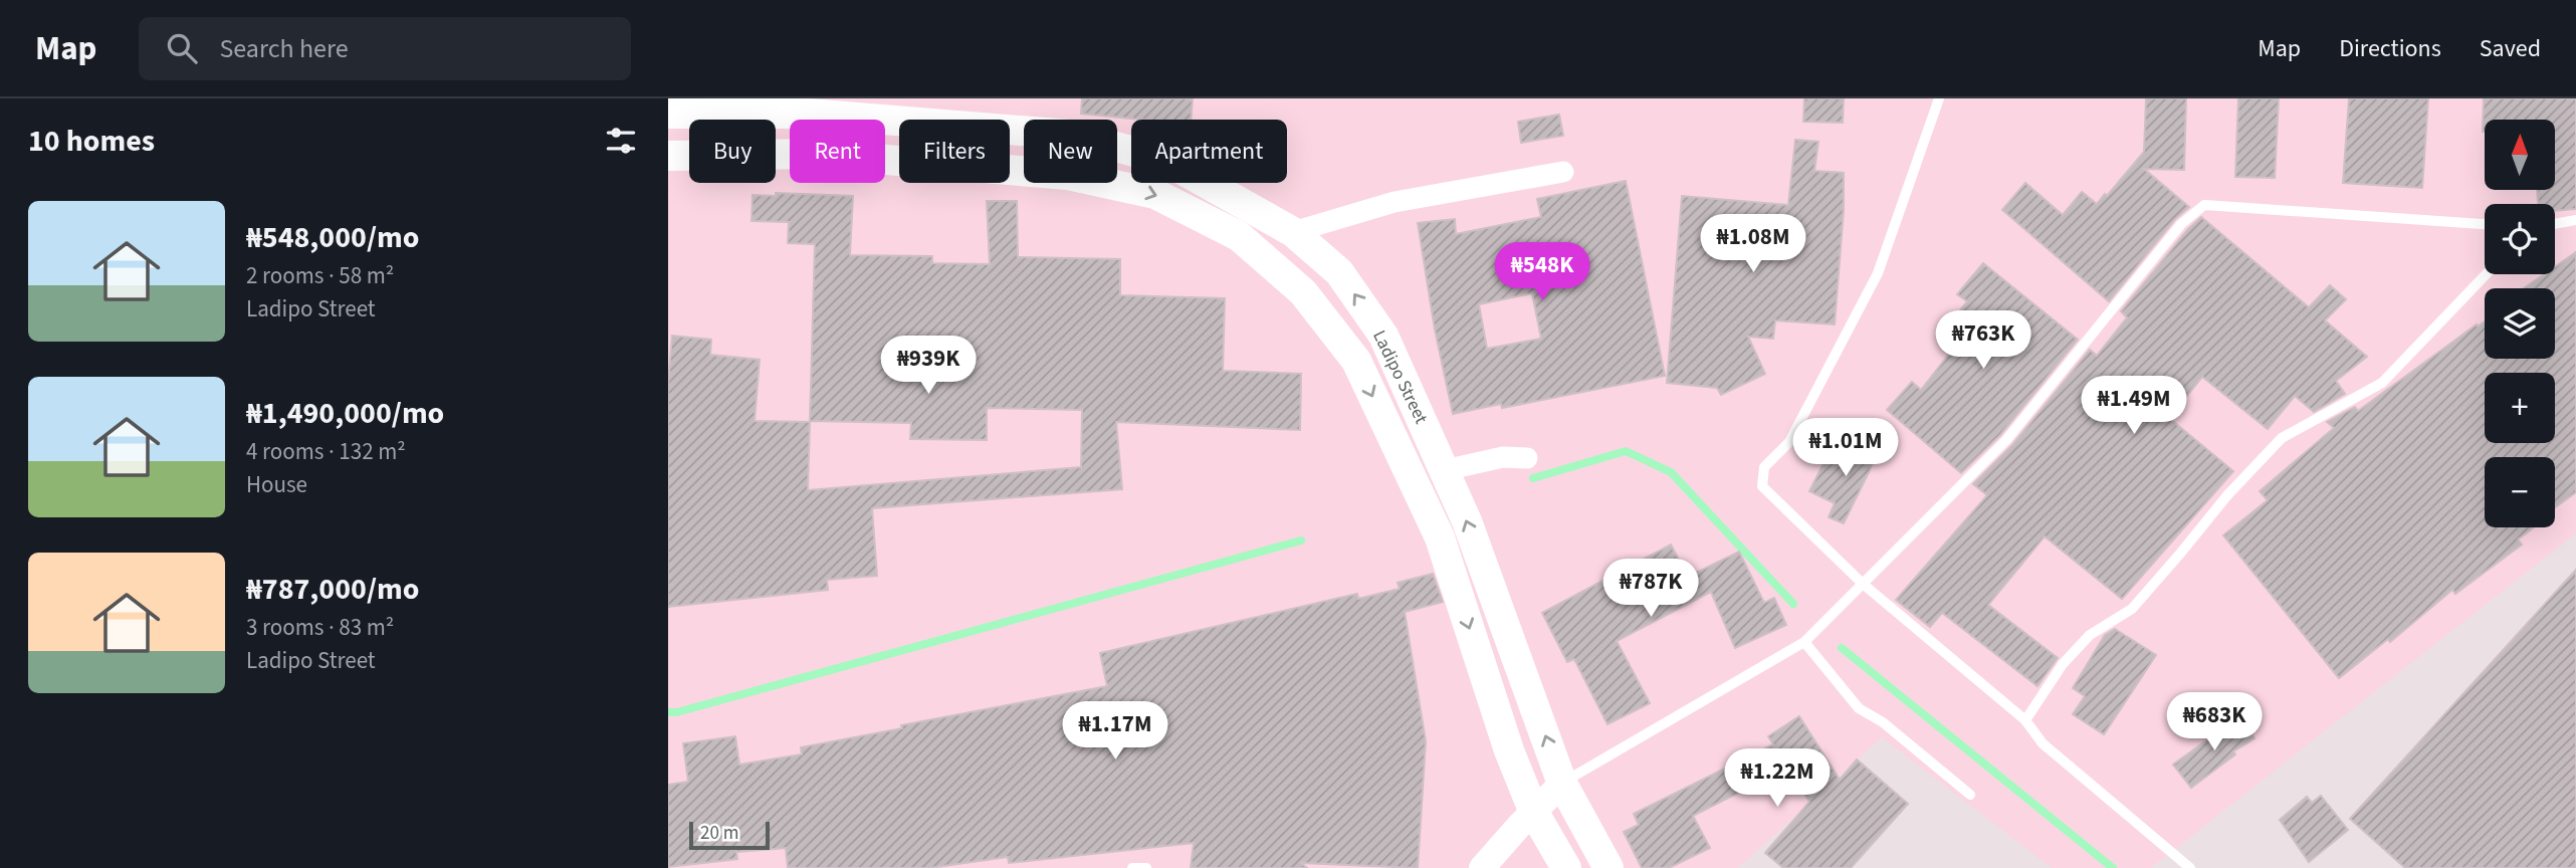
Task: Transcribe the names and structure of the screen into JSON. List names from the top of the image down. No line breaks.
{"streets":{"main road":["Ladipo Street"]},"scale_bar":"20 m","north":"top","page":{"header":"Map","search":"Search here","nav":["Map","Directions","Saved"],"heading":"10 homes","map_buttons":["+","−"],"chip":["Buy","Rent","Filters","New","Apartment"],"list":[{"name":"₦548,000/mo","note":"2 rooms · 58 m² · Ladipo Street"},{"name":"₦1,490,000/mo","note":"4 rooms · 132 m² · House"},{"name":"₦787,000/mo","note":"3 rooms · 83 m² · Ladipo Street"}],"price":["₦1.08M","₦548K","₦763K","₦939K","₦1.49M","₦1.01M","₦787K","₦683K","₦1.17M","₦1.22M"],"scale":"20 m"}}
